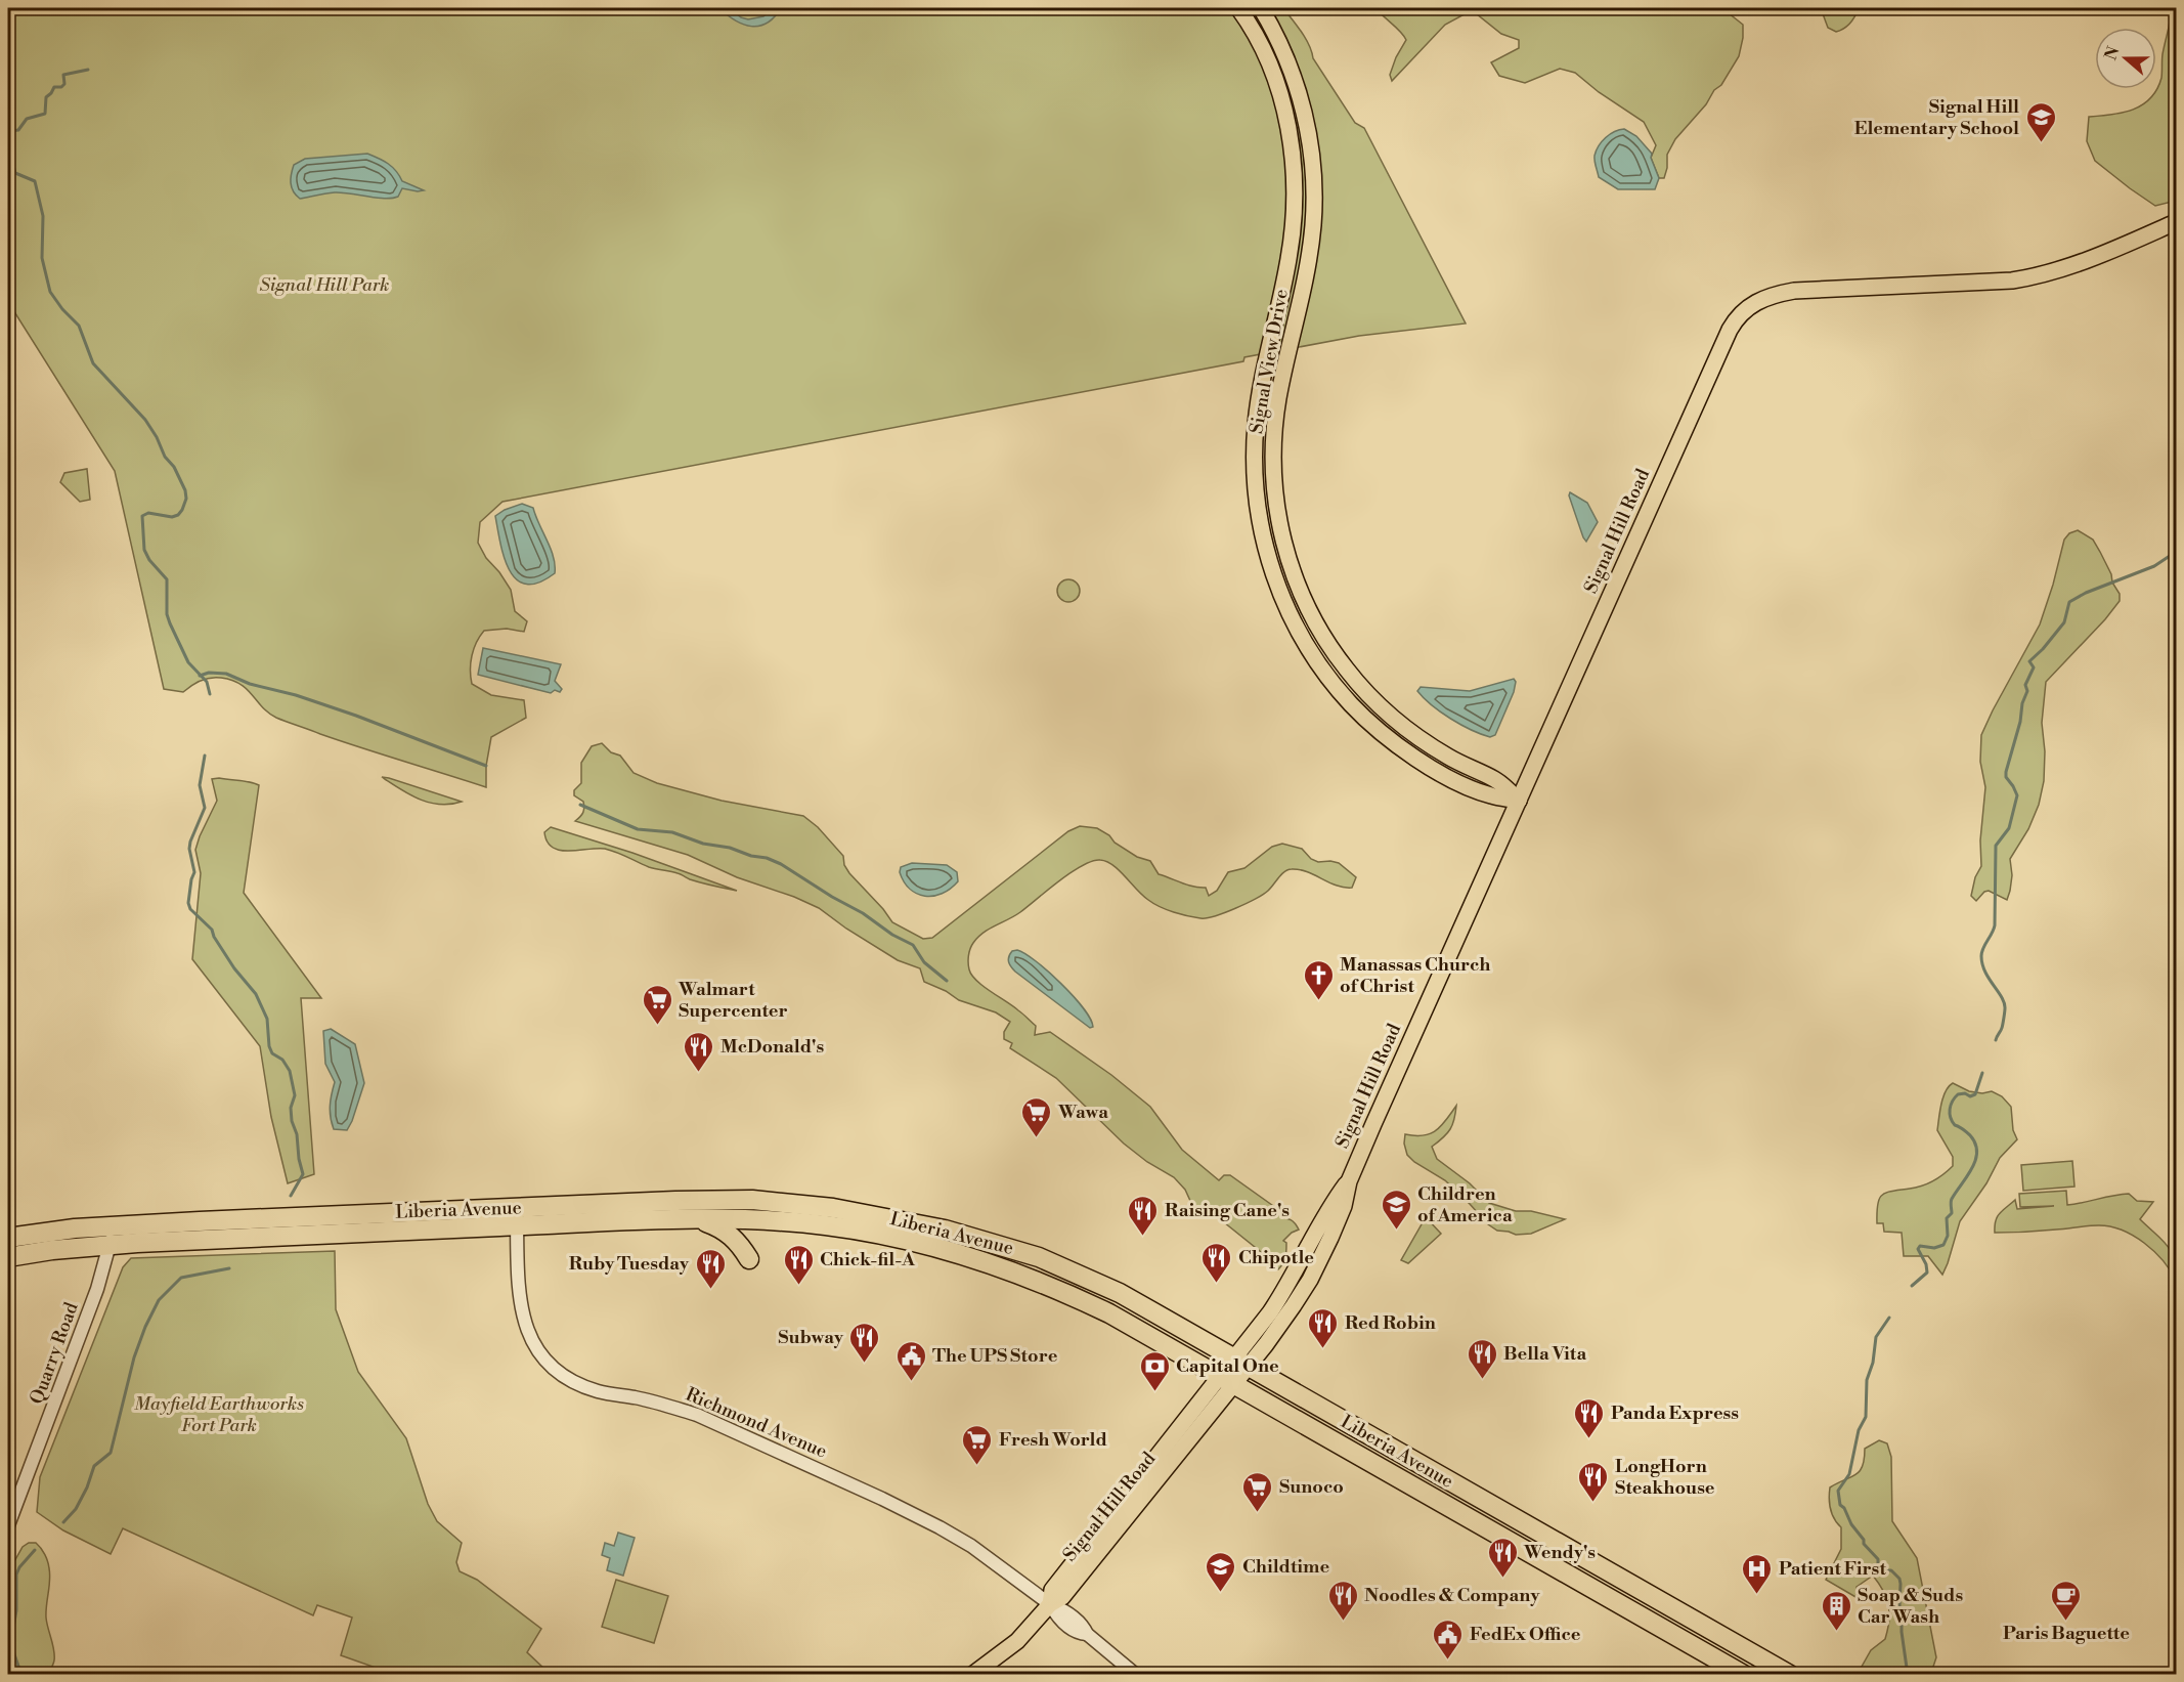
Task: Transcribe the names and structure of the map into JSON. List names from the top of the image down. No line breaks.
{"streets":{"highway":["Liberia Avenue"],"main road":["Signal View Drive","Signal Hill Road"],"street":["Quarry Road","Richmond Avenue"]},"crossings":[["Signal View Drive","Signal Hill Road"],["Signal Hill Road","Liberia Avenue"],["Signal Hill Road","Richmond Avenue"],["Liberia Avenue","Quarry Road"],["Liberia Avenue","Richmond Avenue"]],"parks":["Signal Hill Park","Mayfield Earthworks Fort Park"],"places":{"school or university":["Signal Hill Elementary School","Children of America","Childtime"],"church":["Manassas Church of Christ"],"supermarket":["Walmart Supercenter","Wawa","Fresh World","Sunoco"],"restaurant":["McDonald's","Raising Cane's","Chipotle","Chick-fil-A","Ruby Tuesday","Red Robin","Subway","Bella Vita","Panda Express","LongHorn Steakhouse","Wendy's","Noodles & Company"],"public building":["The UPS Store","FedEx Office"],"bank":["Capital One"],"hospital":["Patient First"],"cafe":["Paris Baguette"],"building":["Soap & Suds Car Wash"]},"north":"left"}
